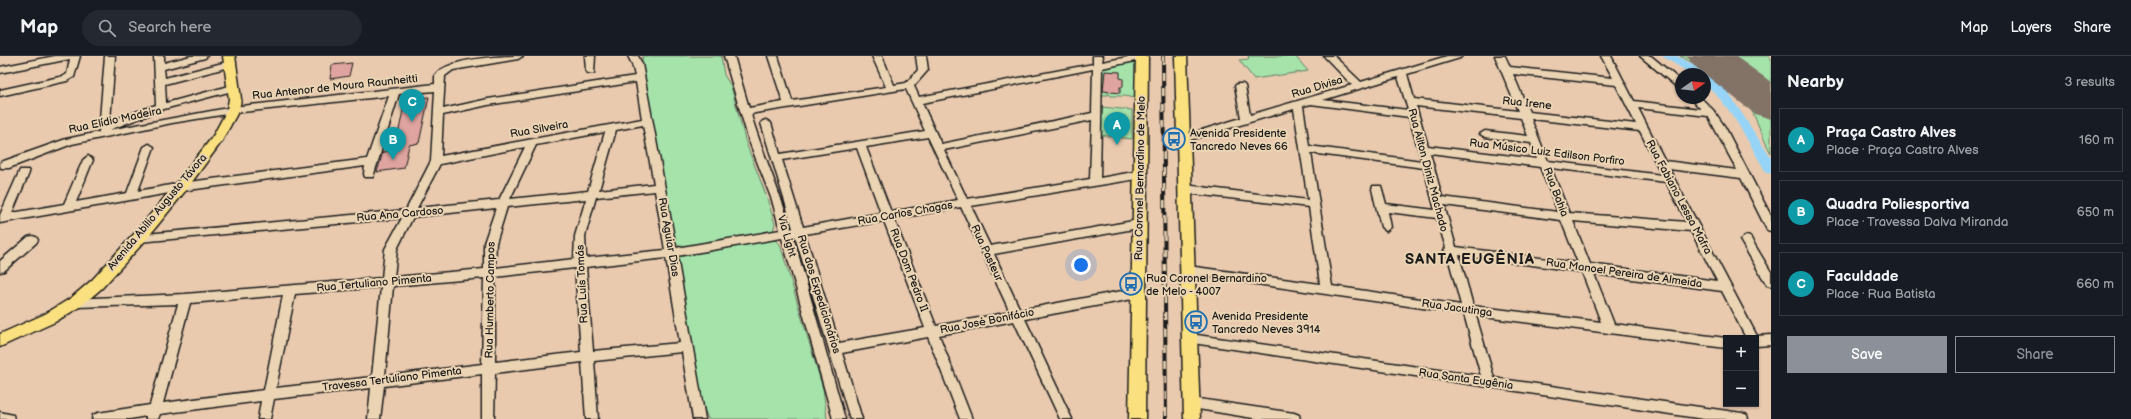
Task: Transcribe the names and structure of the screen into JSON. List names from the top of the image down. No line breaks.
{"streets":{"main road":["Rua Coronel Bernardino de Melo","Avenida Abílio Augusto Távora"],"street":["Rua Antenor de Moura Raunheitti","Rua Divisa","Rua Irene","Rua Elídio Madeira","Rua Silveira","Rua Músico Luiz Edilson Porfiro","Rua Ailton Diniz Machado","Rua Bahia","Rua Fabiano Lessa Mafra","Rua Carlos Chagas","Rua Ana Cardoso","Via Light","Rua Aguiar Dias","Rua Pasteur","Rua Dom Pedro II","Rua Manoel Pereira de Almeida","Rua Tertuliano Pimenta","Rua Luís Tomás","Rua dos Expedicionários","Rua Humberto Campos","Rua Jacutinga","Rua José Bonifácio","Travessa Tertuliano Pimenta","Rua Santa Eugênia"]},"crossings":[["Rua Antenor de Moura Raunheitti","Rua Elídio Madeira"],["Rua Antenor de Moura Raunheitti","Avenida Abílio Augusto Távora"],["Rua Divisa","Rua Ailton Diniz Machado"],["Rua Irene","Rua Ailton Diniz Machado"],["Rua Irene","Rua Bahia"],["Rua Irene","Rua Fabiano Lessa Mafra"],["Rua Elídio Madeira","Avenida Abílio Augusto Távora"],["Rua Silveira","Rua Aguiar Dias"],["Rua Silveira","Rua Luís Tomás"],["Rua Silveira","Rua Humberto Campos"],["Rua Músico Luiz Edilson Porfiro","Rua Ailton Diniz Machado"],["Rua Músico Luiz Edilson Porfiro","Rua Bahia"],["Rua Músico Luiz Edilson Porfiro","Rua Fabiano Lessa Mafra"],["Rua Ailton Diniz Machado","Rua Manoel Pereira de Almeida"],["Rua Ailton Diniz Machado","Rua Jacutinga"],["Rua Ailton Diniz Machado","Rua Santa Eugênia"],["Rua Coronel Bernardino de Melo","Rua Carlos Chagas"],["Rua Coronel Bernardino de Melo","Rua José Bonifácio"],["Rua Bahia","Rua Manoel Pereira de Almeida"],["Rua Bahia","Rua Jacutinga"],["Rua Fabiano Lessa Mafra","Rua Manoel Pereira de Almeida"],["Avenida Abílio Augusto Távora","Rua Ana Cardoso"],["Avenida Abílio Augusto Távora","Rua Tertuliano Pimenta"],["Rua Carlos Chagas","Via Light"],["Rua Carlos Chagas","Rua Aguiar Dias"],["Rua Carlos Chagas","Rua Pasteur"],["Rua Carlos Chagas","Rua Dom Pedro II"],["Rua Carlos Chagas","Rua Tertuliano Pimenta"],["Rua Carlos Chagas","Rua dos Expedicionários"],["Rua Ana Cardoso","Rua Aguiar Dias"],["Rua Ana Cardoso","Rua Luís Tomás"],["Rua Ana Cardoso","Rua Humberto Campos"],["Rua Aguiar Dias","Rua Tertuliano Pimenta"],["Rua Aguiar Dias","Travessa Tertuliano Pimenta"],["Rua Pasteur","Rua José Bonifácio"],["Rua Dom Pedro II","Rua José Bonifácio"],["Rua Tertuliano Pimenta","Rua Luís Tomás"],["Rua Tertuliano Pimenta","Rua Humberto Campos"],["Rua Luís Tomás","Travessa Tertuliano Pimenta"],["Rua dos Expedicionários","Rua José Bonifácio"],["Rua Humberto Campos","Travessa Tertuliano Pimenta"]],"districts":["SANTA EUGÊNIA"],"places":{"bus stop":["Avenida Presidente Tancredo Neves 66","Rua Coronel Bernardino de Melo - 4007","Avenida Presidente Tancredo Neves 3914"]},"north":"right","page":{"header":"Map","search":"Search here","nav":["Map","Layers","Share"],"heading":["Nearby","3 results"],"pins":["C","A","B"],"list":[{"mark":"A","name":"Praça Castro Alves","note":"Place · Praça Castro Alves","value":"160 m"},{"mark":"B","name":"Quadra Poliesportiva","note":"Place · Travessa Dalva Miranda","value":"650 m"},{"mark":"C","name":"Faculdade","note":"Place · Rua Batista","value":"660 m"}],"buttons":["Save","Share"],"map_buttons":["+","−"]}}
